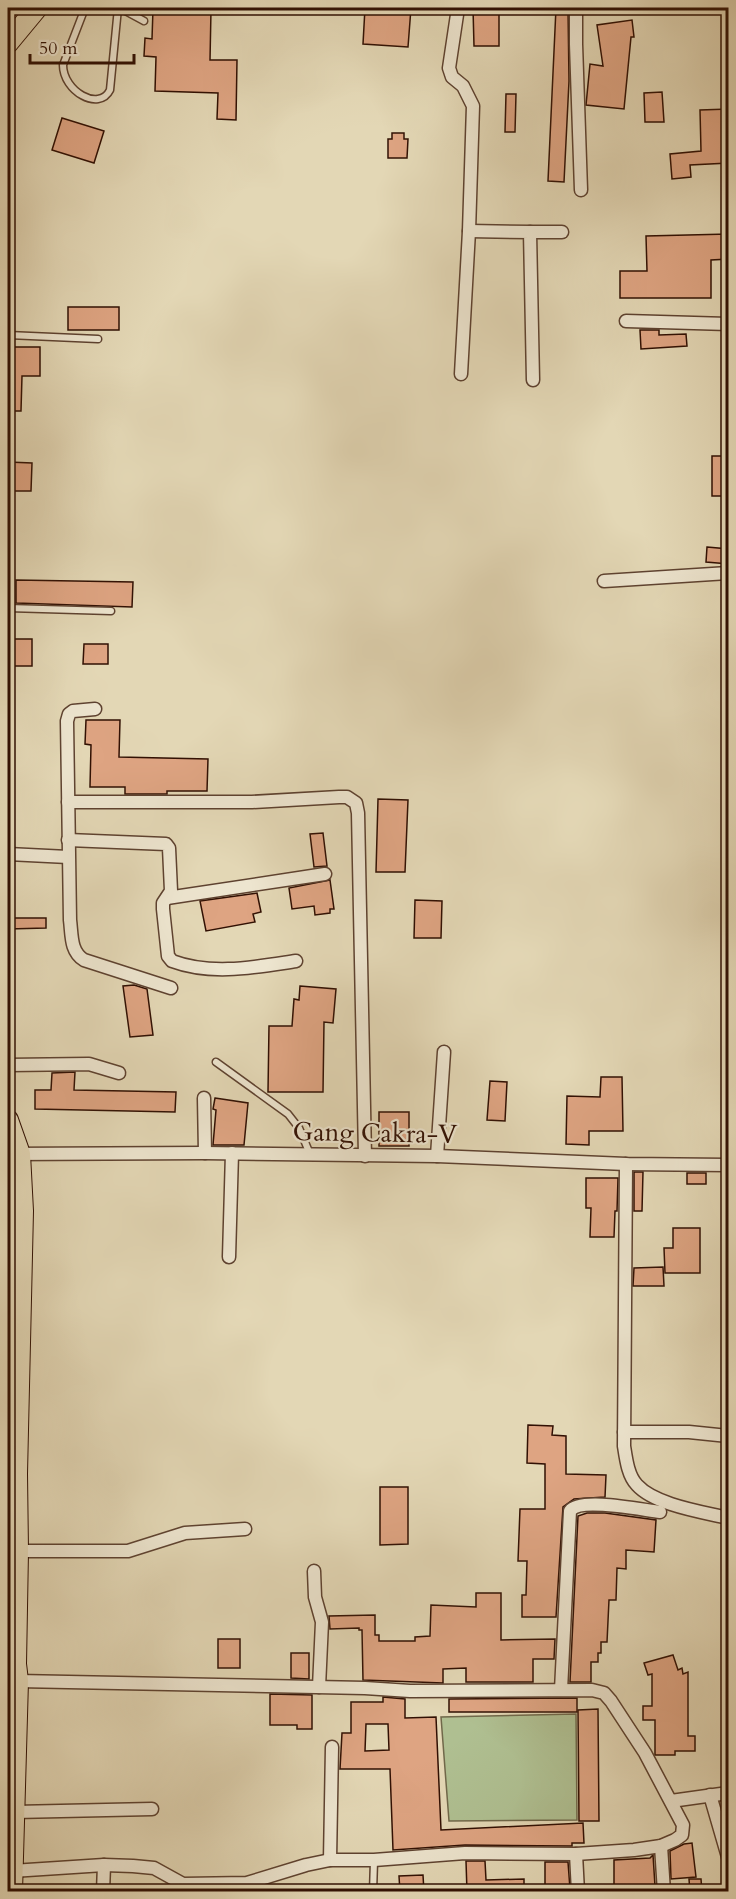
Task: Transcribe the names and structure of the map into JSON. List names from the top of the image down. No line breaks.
{"streets":{"street":["Gang Cakra-V"]},"scale_bar":"50 m"}
